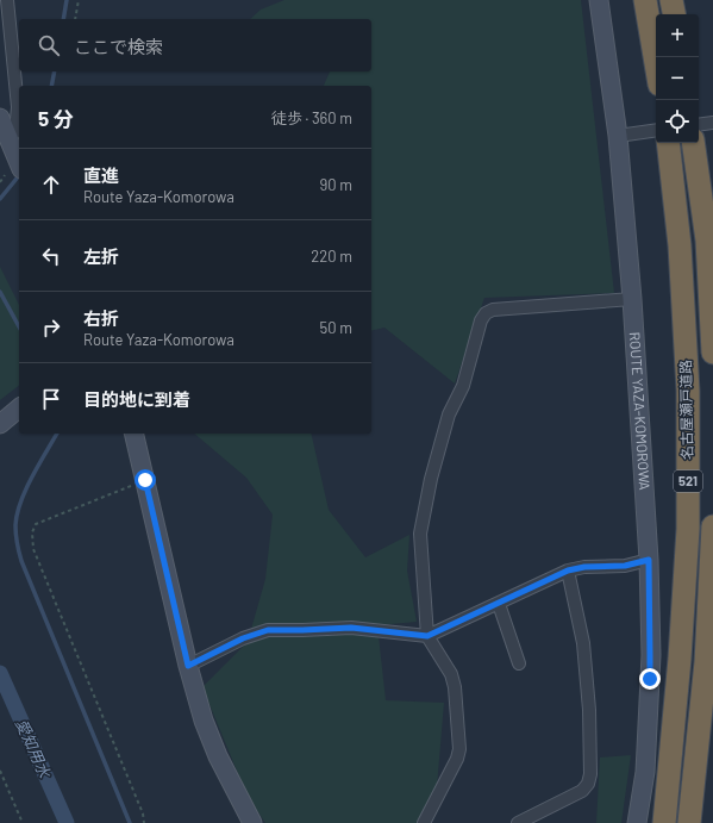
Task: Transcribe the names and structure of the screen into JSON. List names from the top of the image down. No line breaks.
{"streets":{"highway":["名古屋瀬戸道路","521"],"main road":["ROUTE YAZA-KOMOROWA"]},"water":["愛知用水"],"page":{"map_buttons":["+","−"],"search":"ここで検索","heading":["5 分","徒歩 · 360 m"],"list":[["直進","Route Yaza-Komorowa","90 m"],["左折","220 m"],["右折","Route Yaza-Komorowa","50 m"],"目的地に到着"]}}
